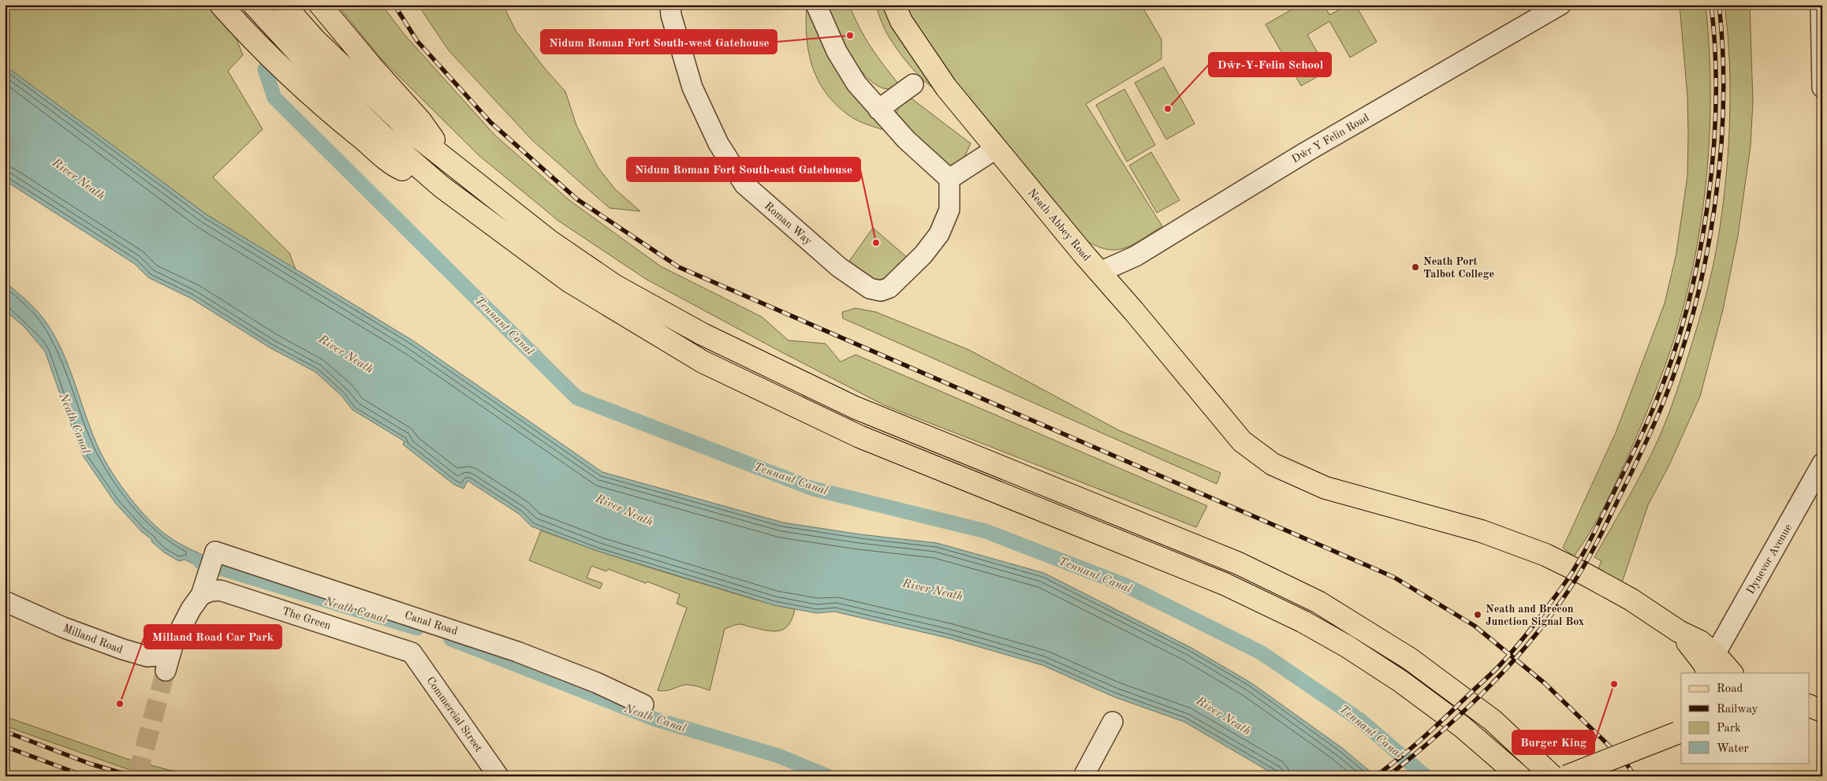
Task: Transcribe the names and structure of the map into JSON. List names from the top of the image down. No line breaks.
{"streets":{"main road":["Neath Abbey Road"],"street":["Dŵr Y Felin Road","Roman Way","Dynevor Avenue","The Green","Canal Road","Milland Road","Commercial Street"]},"crossings":[["Dŵr Y Felin Road","Neath Abbey Road"],["The Green","Milland Road"],["The Green","Commercial Street"],["Canal Road","Milland Road"]],"water":["River Neath","Tennant Canal","Neath Canal"],"places":["Nidum Roman Fort South-west Gatehouse","Dŵr-Y-Felin School","Nidum Roman Fort South-east Gatehouse","Neath Port Talbot College","Neath and Brecon Junction Signal Box","Burger King","Milland Road Car Park"],"legend":["Road","Railway","Park","Water"]}
